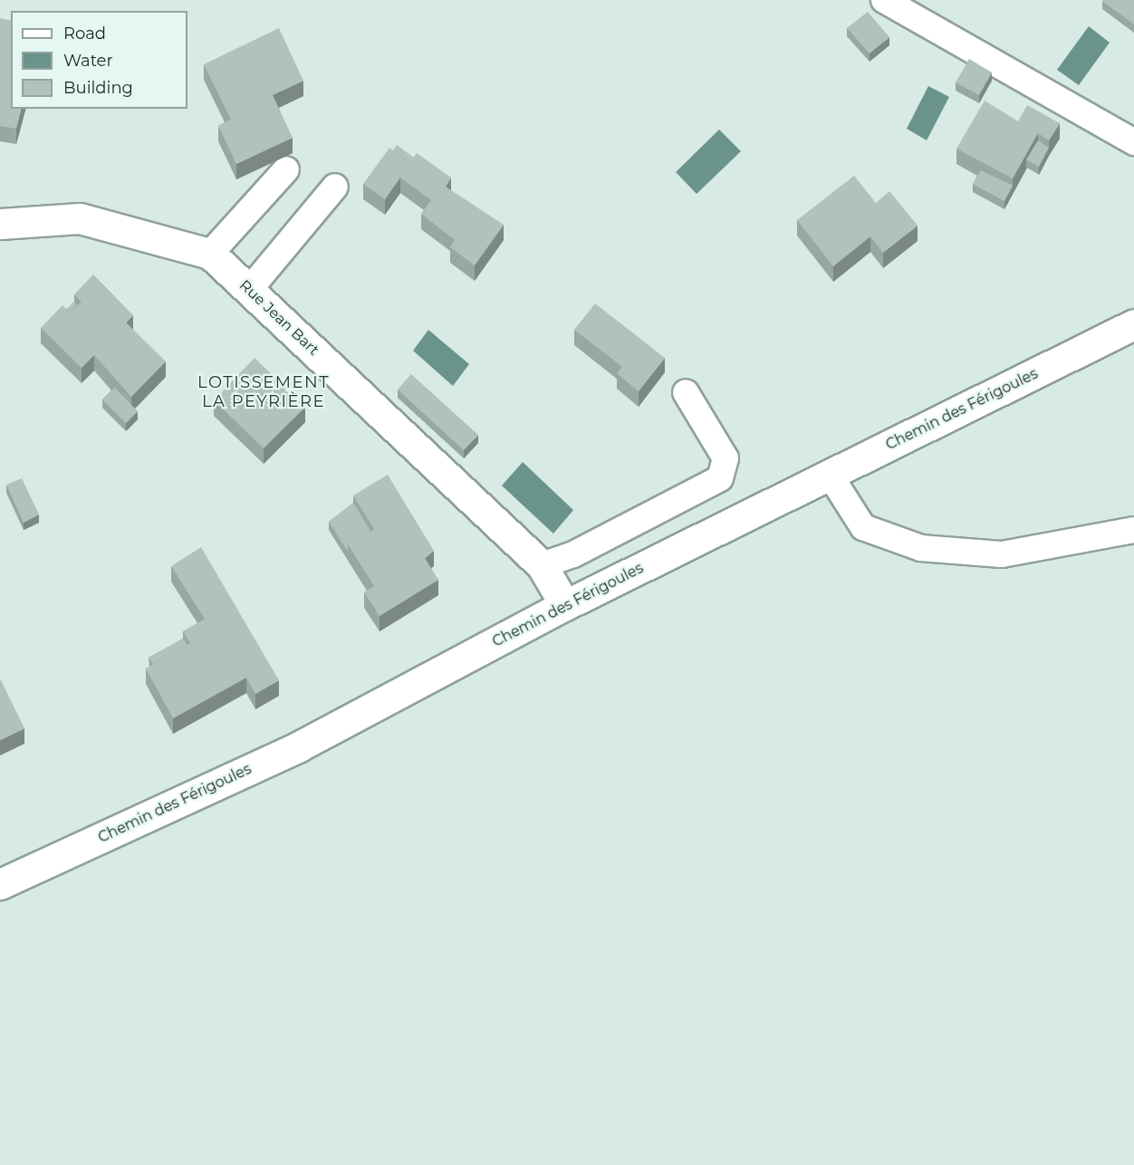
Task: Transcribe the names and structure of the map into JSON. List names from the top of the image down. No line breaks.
{"streets":{"street":["Rue Jean Bart","Chemin des Férigoules"]},"crossings":[["Rue Jean Bart","Chemin des Férigoules"]],"districts":["LOTISSEMENT LA PEYRIÈRE"],"legend":["Road","Water","Building"]}
